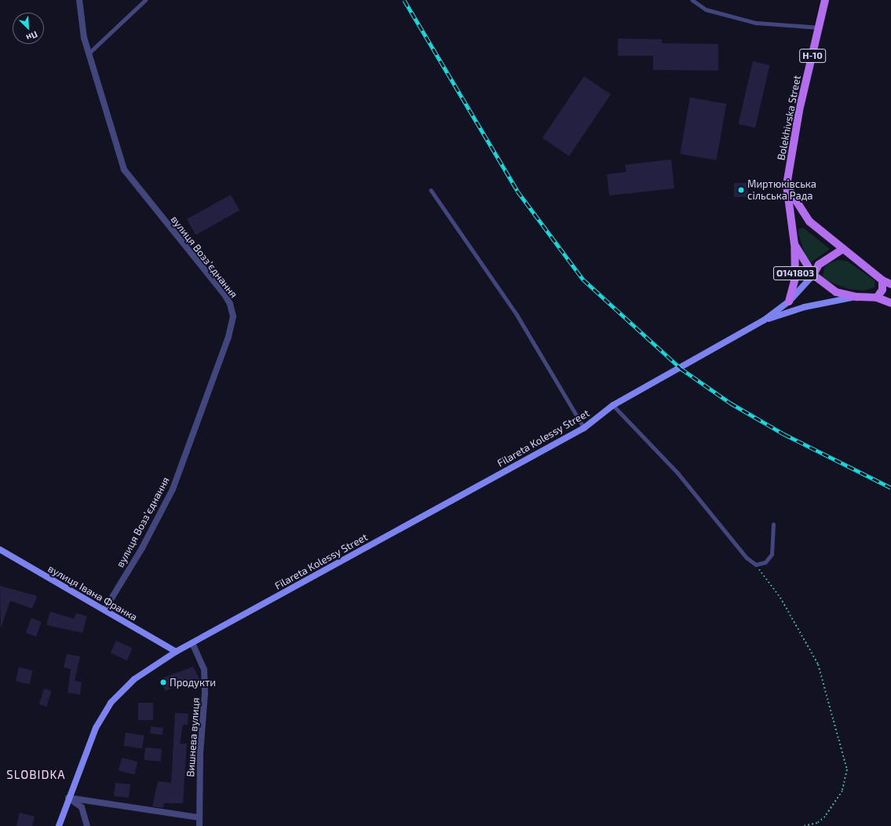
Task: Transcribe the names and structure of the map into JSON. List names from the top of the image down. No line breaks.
{"streets":{"main road":["Н-10","Bolekhivska Street","О141803","Filareta Kolessy Street","вулиця Івана Франка"],"street":["вулиця Воззʼєднання","Вишнева вулиця"]},"crossings":[["Bolekhivska Street","О141803"],["вулиця Воззʼєднання","вулиця Івана Франка"],["О141803","Filareta Kolessy Street"],["Filareta Kolessy Street","вулиця Івана Франка"],["Filareta Kolessy Street","Вишнева вулиця"]],"districts":["SLOBIDKA"],"places":["Миртюківська сільська Рада","Продукти"],"north":"bottom right"}
